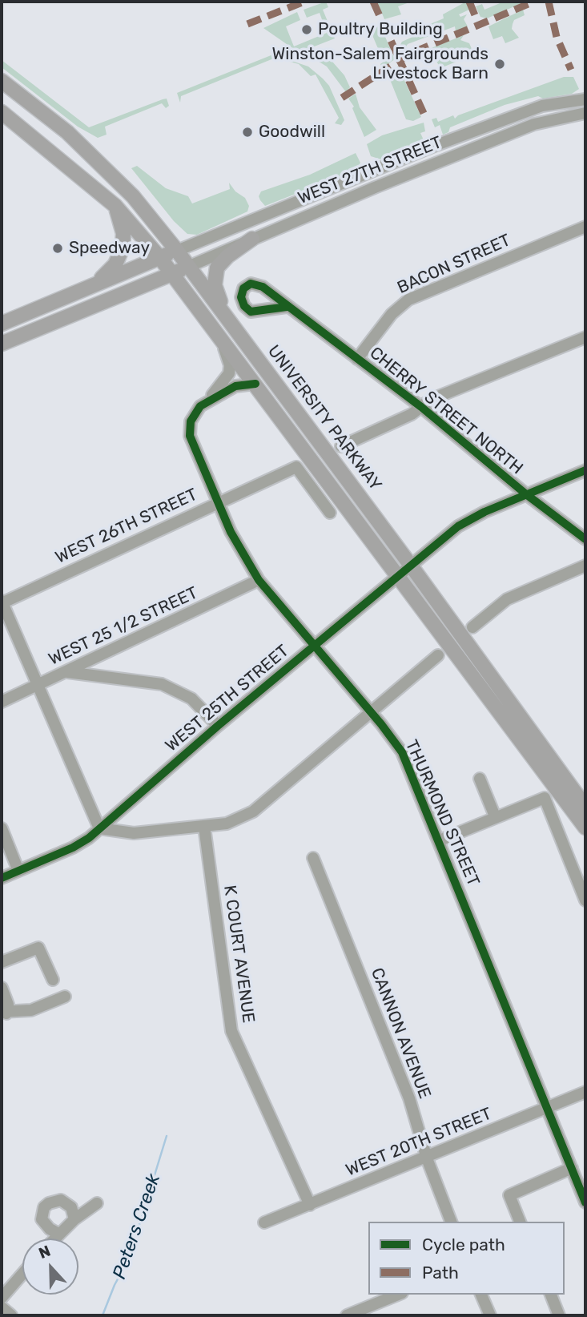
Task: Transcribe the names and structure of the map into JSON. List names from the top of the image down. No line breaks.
{"streets":{"main road":["WEST 27TH STREET","UNIVERSITY PARKWAY"],"street":["BACON STREET","CHERRY STREET NORTH","WEST 26TH STREET","WEST 25 1/2 STREET","WEST 25TH STREET","THURMOND STREET","K COURT AVENUE","CANNON AVENUE","WEST 20TH STREET"]},"crossings":[["WEST 27TH STREET","UNIVERSITY PARKWAY"],["BACON STREET","CHERRY STREET NORTH"],["CHERRY STREET NORTH","WEST 25TH STREET"],["UNIVERSITY PARKWAY","WEST 25TH STREET"],["UNIVERSITY PARKWAY","THURMOND STREET"],["WEST 26TH STREET","THURMOND STREET"],["WEST 25 1/2 STREET","THURMOND STREET"],["WEST 25TH STREET","THURMOND STREET"],["THURMOND STREET","WEST 20TH STREET"],["K COURT AVENUE","WEST 20TH STREET"],["CANNON AVENUE","WEST 20TH STREET"]],"water":["Peters Creek"],"places":["Poultry Building","Winston-Salem Fairgrounds Livestock Barn","Goodwill","Speedway"],"legend":["Cycle path","Path"],"north":"top"}
